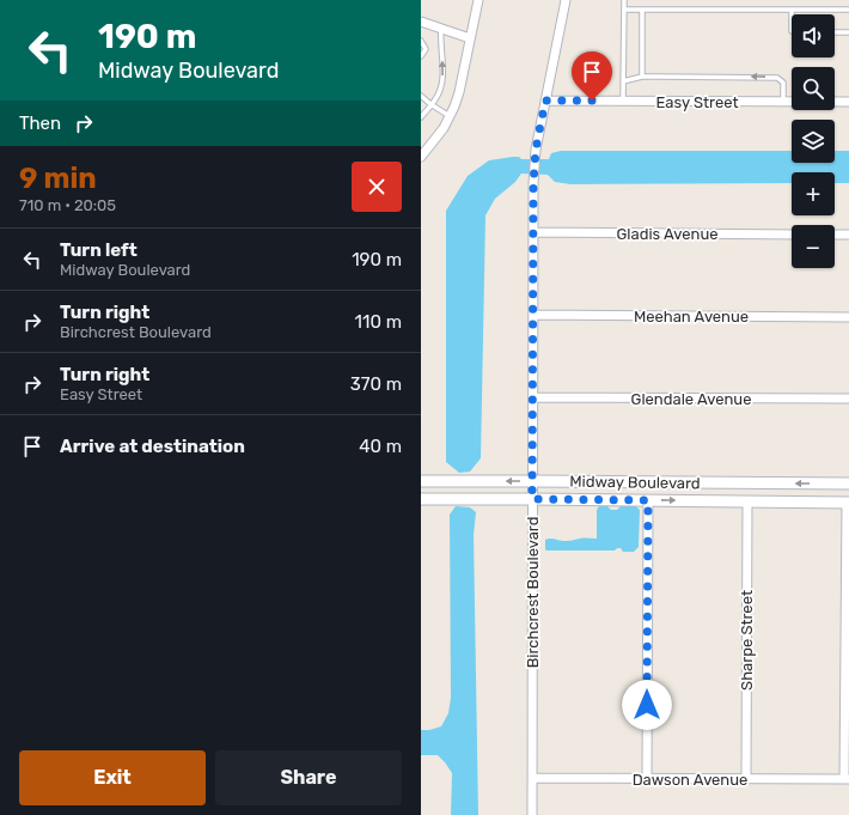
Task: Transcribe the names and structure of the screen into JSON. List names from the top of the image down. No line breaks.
{"streets":{"street":["Easy Street","Gladis Avenue","Meehan Avenue","Glendale Avenue","Midway Boulevard","Birchcrest Boulevard","Sharpe Street","Dawson Avenue"]},"crossings":[["Easy Street","Birchcrest Boulevard"],["Gladis Avenue","Birchcrest Boulevard"],["Meehan Avenue","Birchcrest Boulevard"],["Glendale Avenue","Birchcrest Boulevard"],["Midway Boulevard","Birchcrest Boulevard"],["Midway Boulevard","Sharpe Street"],["Birchcrest Boulevard","Dawson Avenue"],["Sharpe Street","Dawson Avenue"]],"page":{"turn":["190 m","Midway Boulevard"],"map_buttons":["+","−"],"then":"Then","heading":["9 min","710 m · 20:05"],"list":[{"name":"Turn left","note":"Midway Boulevard","value":"190 m"},{"name":"Turn right","note":"Birchcrest Boulevard","value":"110 m"},{"name":"Turn right","note":"Easy Street","value":"370 m"},{"name":"Arrive at destination","value":"40 m"}],"buttons":["Exit","Share"]}}
